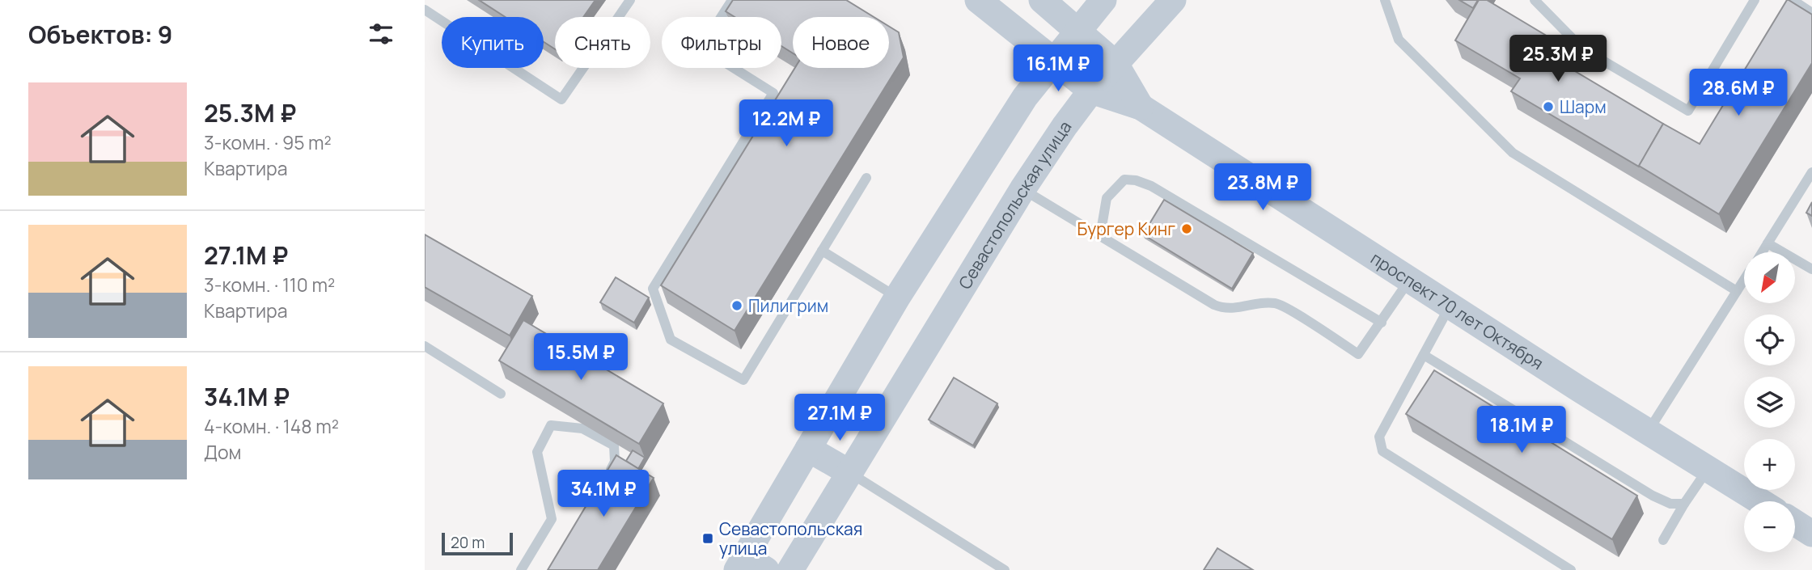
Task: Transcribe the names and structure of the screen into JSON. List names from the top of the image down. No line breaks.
{"streets":{"street":["Севастопольская улица","проспект 70 лет Октября"]},"crossings":[["Севастопольская улица","проспект 70 лет Октября"]],"places":{"other":["Шарм","Бургер Кинг","Пилигрим"],"transit":["Севастопольская улица"]},"scale_bar":"20 m","north":"bottom left","page":{"heading":"Объектов: 9","chip":["Купить","Снять","Фильтры","Новое"],"price":["25.3M ₽","16.1M ₽","28.6M ₽","12.2M ₽","23.8M ₽","15.5M ₽","27.1M ₽","18.1M ₽","34.1M ₽"],"list":[{"name":"25.3M ₽","note":"3-комн. · 95 m² · Квартира"},{"name":"27.1M ₽","note":"3-комн. · 110 m² · Квартира"},{"name":"34.1M ₽","note":"4-комн. · 148 m² · Дом"}],"map_buttons":["+","−"],"scale":"20 m"}}
